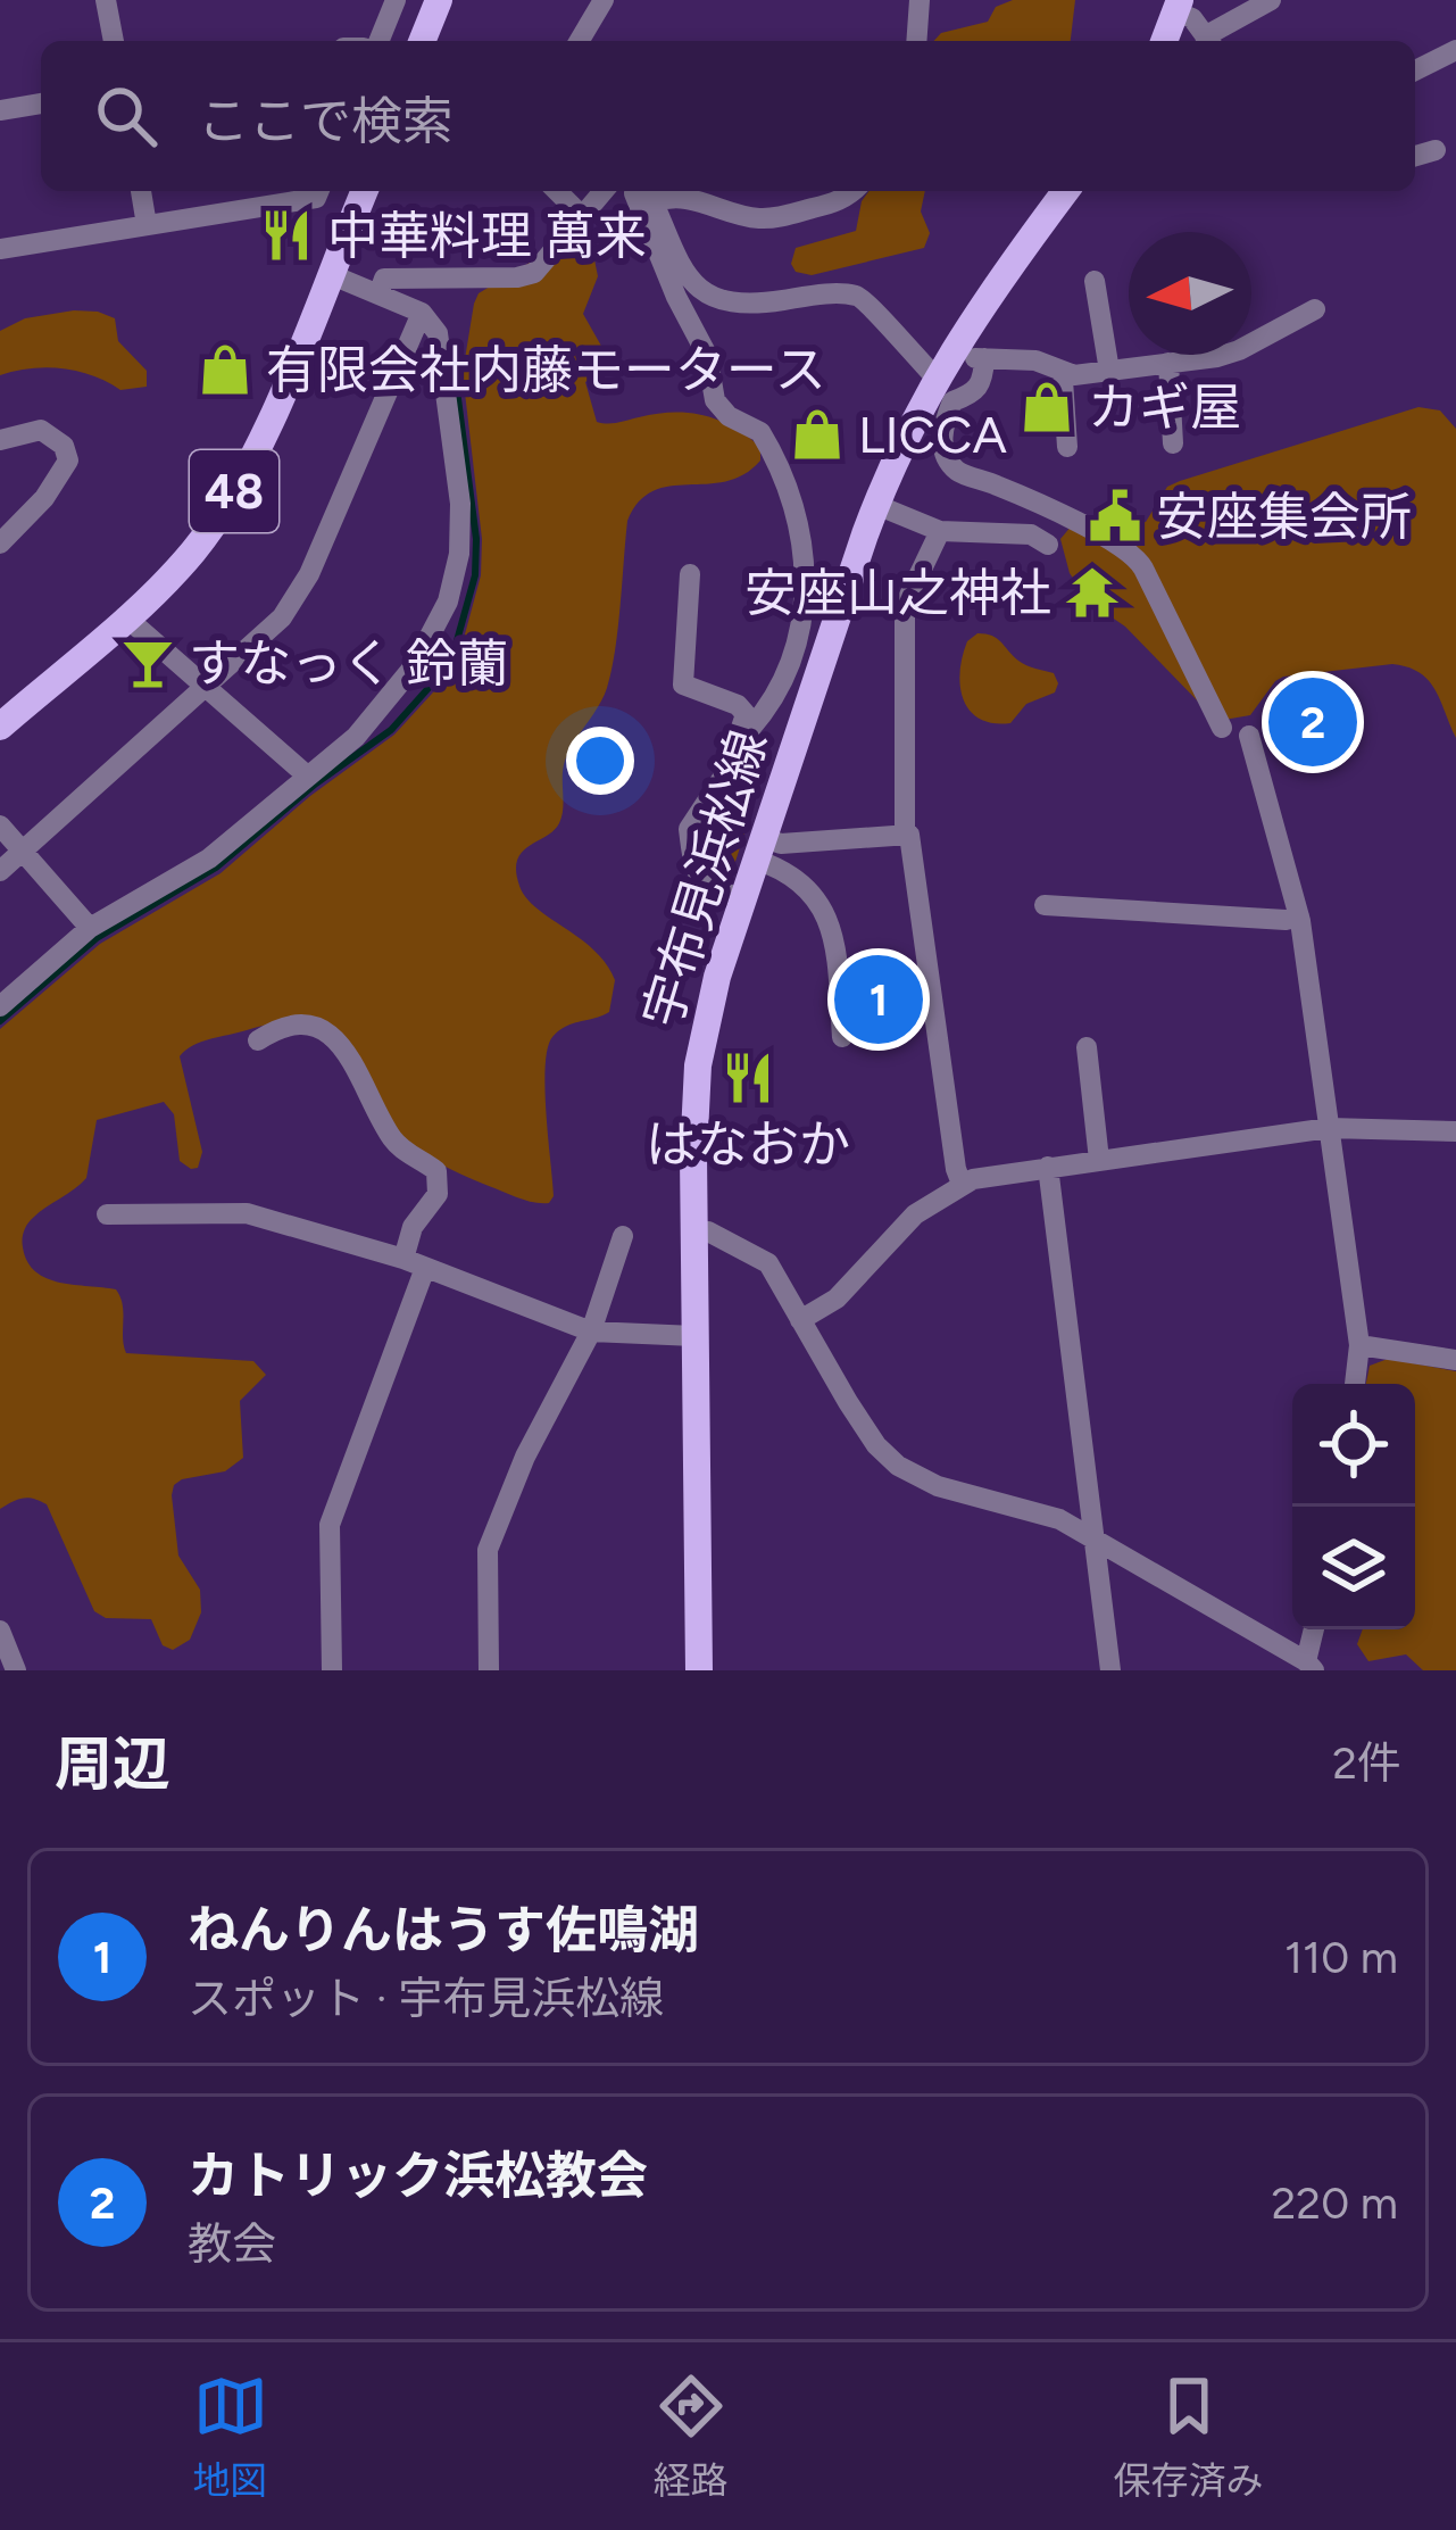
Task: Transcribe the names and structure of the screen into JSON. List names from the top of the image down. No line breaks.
{"streets":{"main road":["48","宇布見浜松線"]},"places":{"restaurant":["中華料理 萬来","はなおか"],"shop":["有限会社内藤モータース","カギ屋","LICCA"],"public building":["安座集会所"],"temple":["安座山之神社"],"bar":["すなっく 鈴蘭"]},"north":"left","page":{"search":"ここで検索","pins":["2","1"],"heading":["周辺","2件"],"list":[{"mark":"1","name":"ねんりんはうす佐鳴湖","note":"スポット · 宇布見浜松線","value":"110 m"},{"mark":"2","name":"カトリック浜松教会","note":"教会","value":"220 m"}],"nav":["地図","経路","保存済み"]}}
